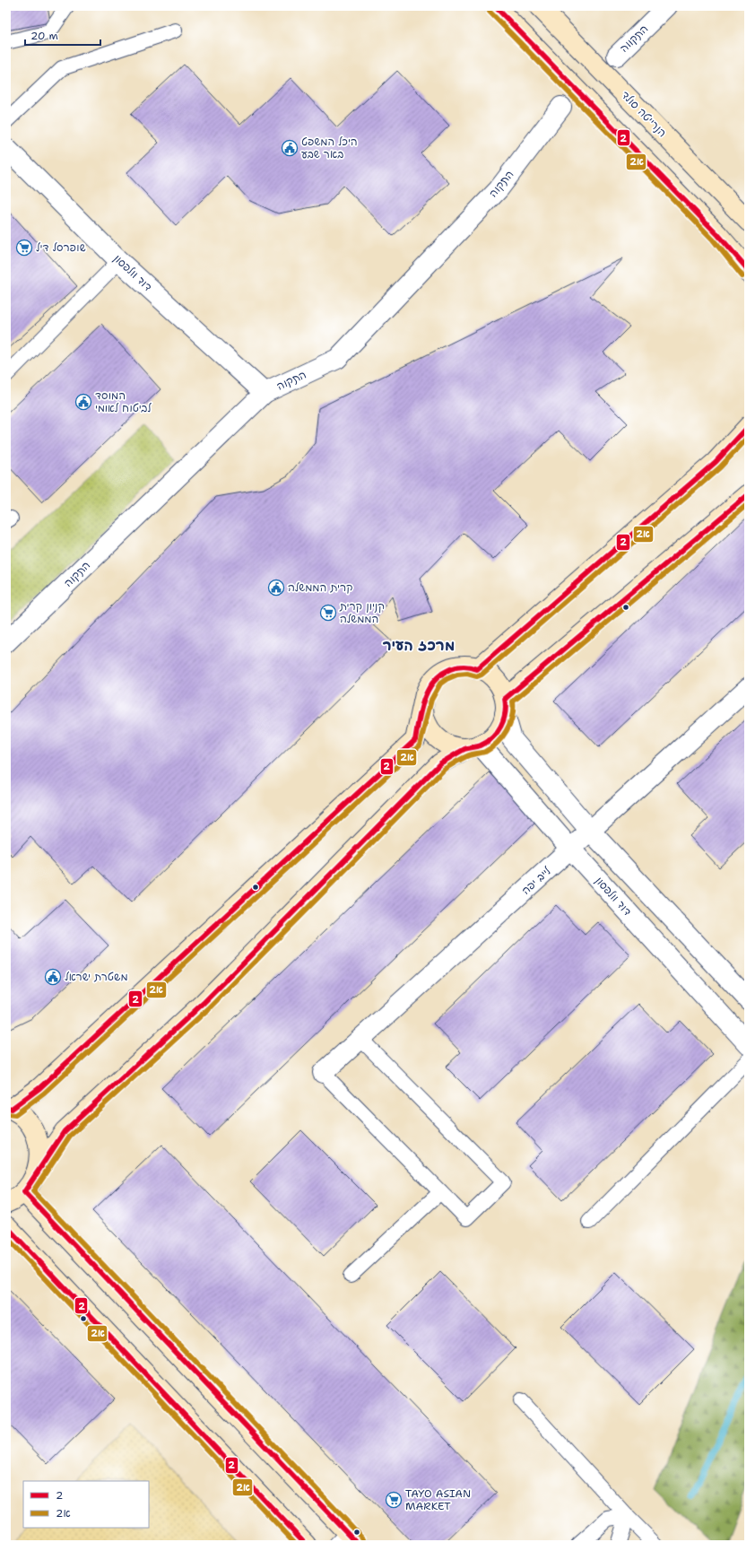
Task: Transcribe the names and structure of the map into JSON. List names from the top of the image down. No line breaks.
{"streets":{"street":["התקווה","הנרייטה סולד","התקוה","דוד וולפסון","לייב יפה"]},"crossings":[["התקוה","דוד וולפסון"],["דוד וולפסון","לייב יפה"]],"districts":["מרכז העיר"],"places":{"public building":["היכל המשפט באר שבע","המוסד לביטוח לאומי","קרית הממשלה","משטרת ישראל"],"supermarket":["שופרסל דיל","קניון קרית הממשלה","TAYO ASIAN MARKET"]},"lines":["transit line 2","transit line 2א"],"legend":["2","2א"],"scale_bar":"20 m"}
